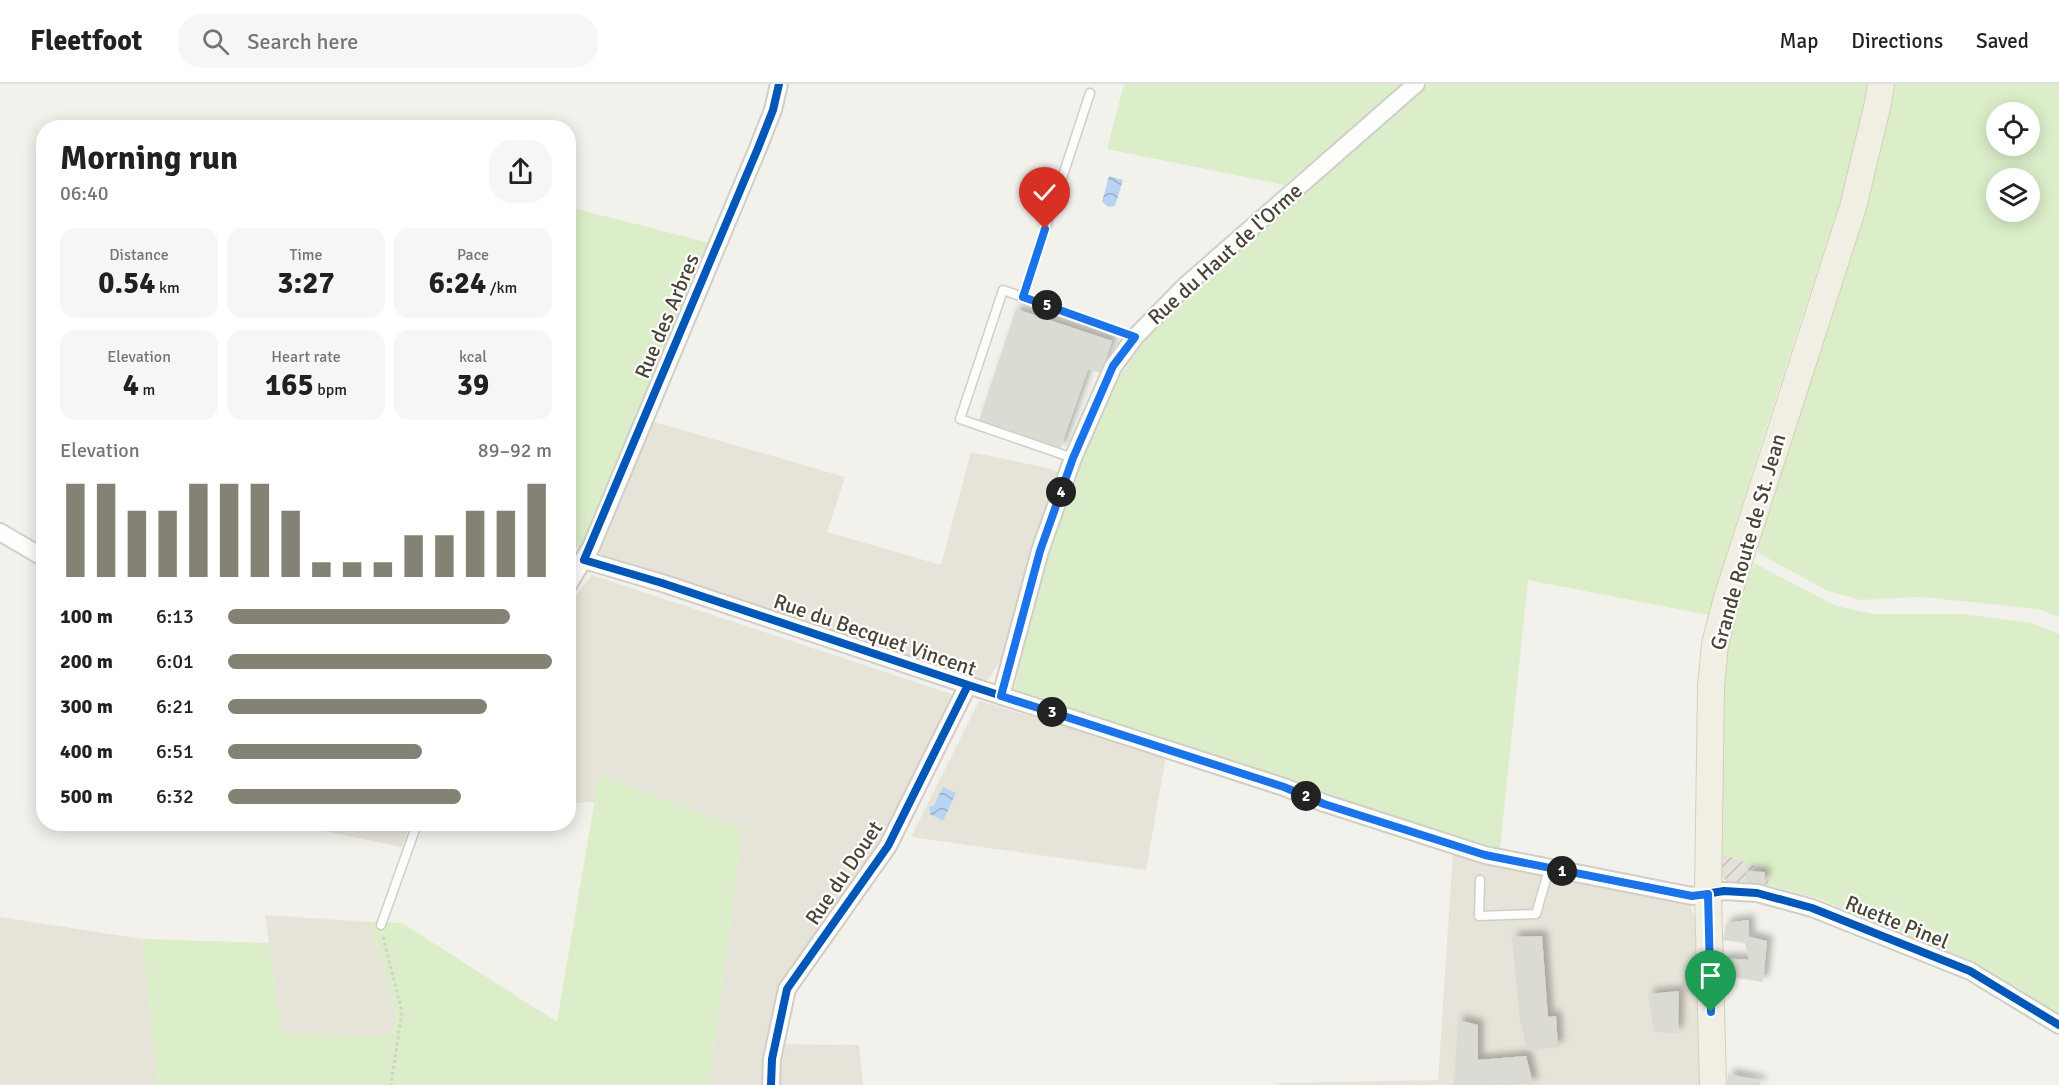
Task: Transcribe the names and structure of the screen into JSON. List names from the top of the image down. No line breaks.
{"streets":{"main road":["Grande Route de St. Jean"],"street":["Rue du Haut de l'Orme","Rue des Arbres","Rue du Becquet Vincent","Rue du Douet","Ruette Pinel"]},"crossings":[["Rue du Haut de l'Orme","Rue du Becquet Vincent"],["Rue des Arbres","Rue du Becquet Vincent"],["Grande Route de St. Jean","Rue du Becquet Vincent"],["Grande Route de St. Jean","Ruette Pinel"],["Rue du Becquet Vincent","Rue du Douet"],["Rue du Becquet Vincent","Ruette Pinel"]],"page":{"header":"Fleetfoot","search":"Search here","nav":["Map","Directions","Saved"],"heading":["Morning run","06:40"],"stats":[["Distance","0.54 km"],["Time","3:27"],["Pace","6:24 /km"],["Elevation","4 m"],["Heart rate","165 bpm"],["kcal","39"]],"pins":["5","4","3","2","1"],"chart":["Elevation","89–92 m"],"list":[{"name":"100 m","note":"6:13"},{"name":"200 m","note":"6:01"},{"name":"300 m","note":"6:21"},{"name":"400 m","note":"6:51"},{"name":"500 m","note":"6:32"}]}}
